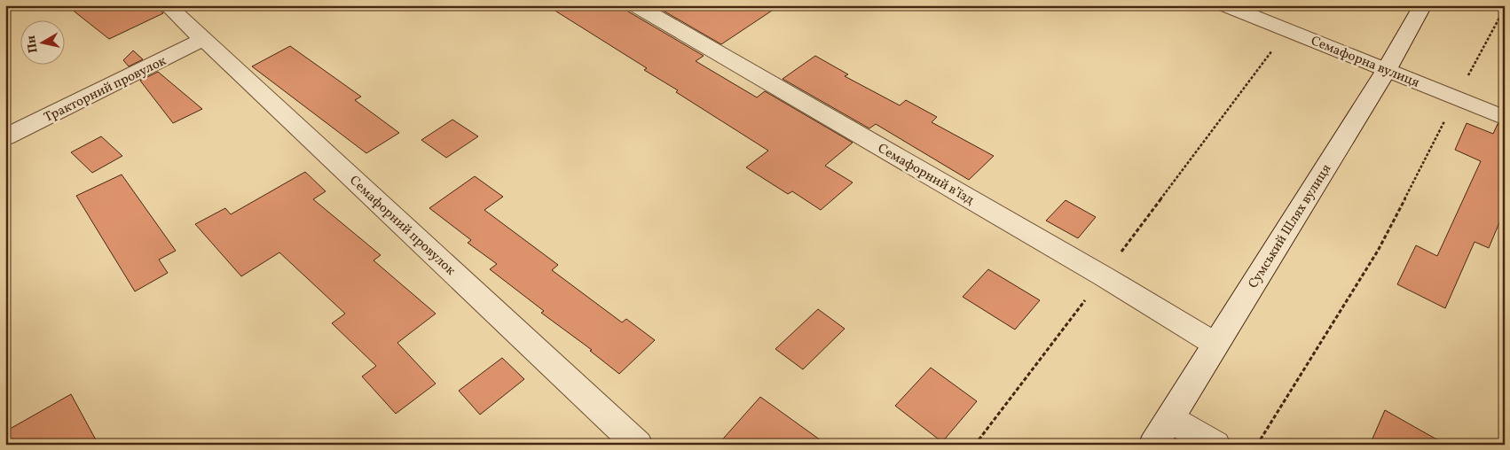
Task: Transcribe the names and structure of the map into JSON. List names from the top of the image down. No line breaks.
{"streets":{"street":["Семафорна вулиця","Тракторний провулок","Семафорний в’їзд","Семафорний провулок","Сумський Шлях вулиця"]},"crossings":[["Семафорна вулиця","Сумський Шлях вулиця"],["Тракторний провулок","Семафорний провулок"],["Семафорний в’їзд","Сумський Шлях вулиця"]],"north":"left"}
